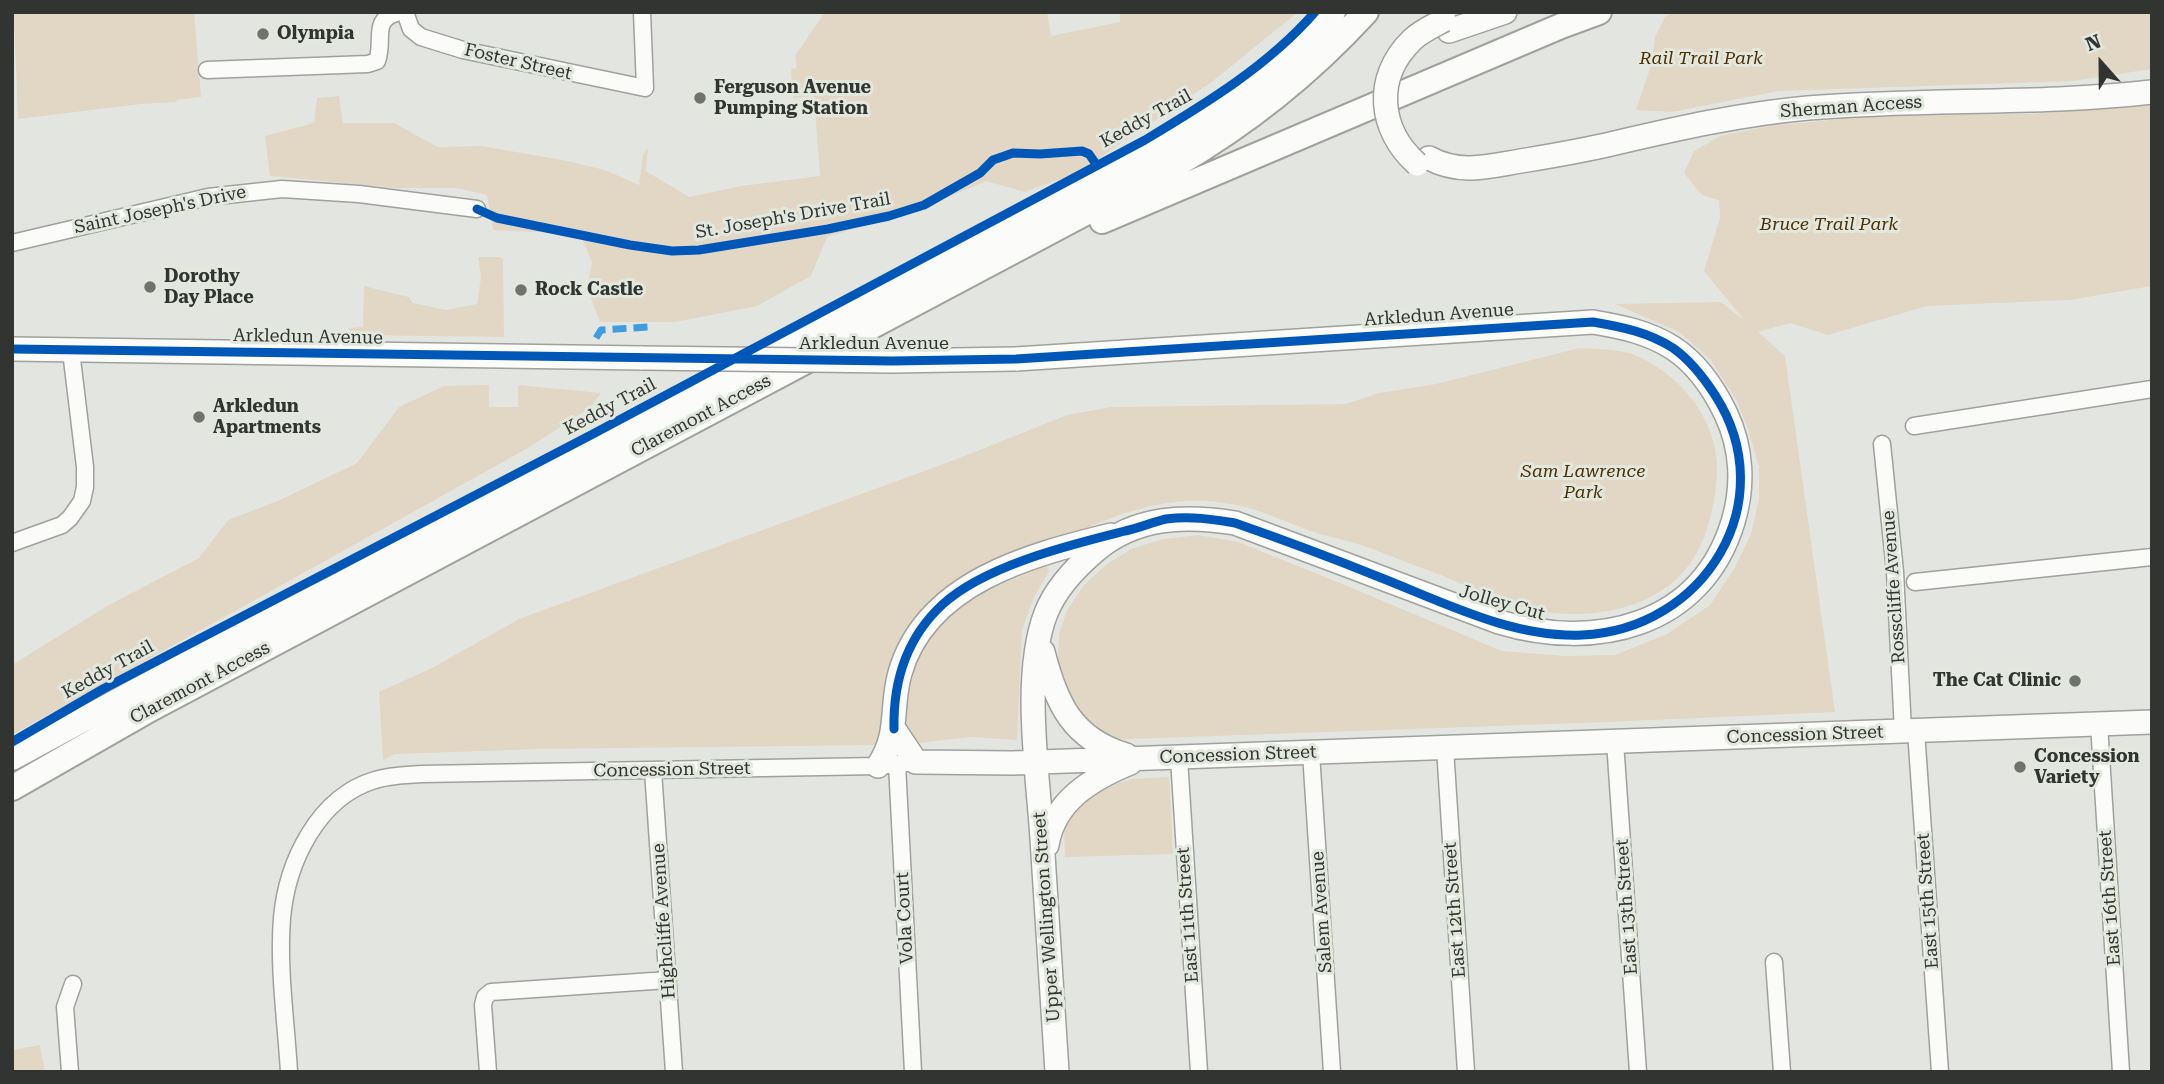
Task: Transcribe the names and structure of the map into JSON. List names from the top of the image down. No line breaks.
{"streets":{"main road":["Sherman Access","Arkledun Avenue","Claremont Access","Jolley Cut","Concession Street","Upper Wellington Street"],"street":["Foster Street","Saint Joseph's Drive","Rosscliffe Avenue","East 16th Street","East 15th Street","East 13th Street","East 12th Street","Salem Avenue","East 11th Street","Vola Court","Highcliffe Avenue"],"cycle path":["Keddy Trail","St. Joseph's Drive Trail"]},"crossings":[["Arkledun Avenue","Jolley Cut"],["Rosscliffe Avenue","Concession Street"],["Rosscliffe Avenue","East 15th Street"],["Jolley Cut","Concession Street"],["Jolley Cut","Upper Wellington Street"],["Concession Street","East 16th Street"],["Concession Street","East 15th Street"],["Concession Street","East 13th Street"],["Concession Street","East 12th Street"],["Concession Street","Salem Avenue"],["Concession Street","East 11th Street"],["Concession Street","Upper Wellington Street"],["Concession Street","Vola Court"],["Concession Street","Highcliffe Avenue"]],"parks":["Rail Trail Park","Bruce Trail Park","Sam Lawrence Park"],"places":["Olympia","Ferguson Avenue Pumping Station","Dorothy Day Place","Rock Castle","Arkledun Apartments","The Cat Clinic","Concession Variety"],"north":"top"}
